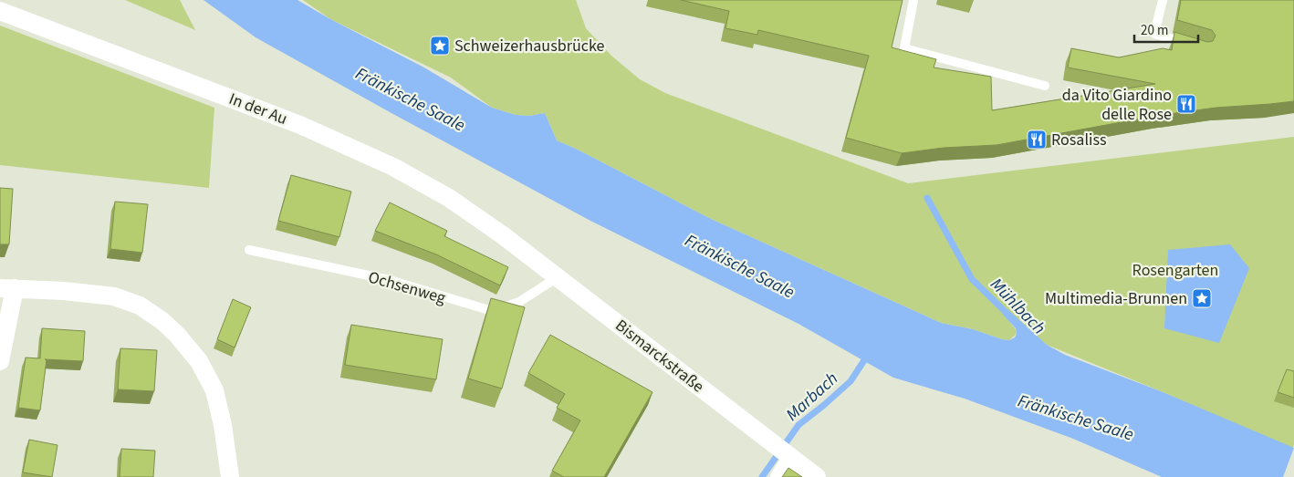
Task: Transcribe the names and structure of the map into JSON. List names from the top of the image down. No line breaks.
{"streets":{"street":["In der Au","Bismarckstraße"],"lane":["Ochsenweg"]},"crossings":[["In der Au","Bismarckstraße"],["Ochsenweg","Bismarckstraße"]],"water":["Fränkische Saale","Mühlbach","Marbach"],"parks":["Rosengarten"],"places":{"place":["Schweizerhausbrücke","Multimedia-Brunnen"],"restaurant":["da Vito Giardino delle Rose","Rosaliss"]},"scale_bar":"20 m"}
